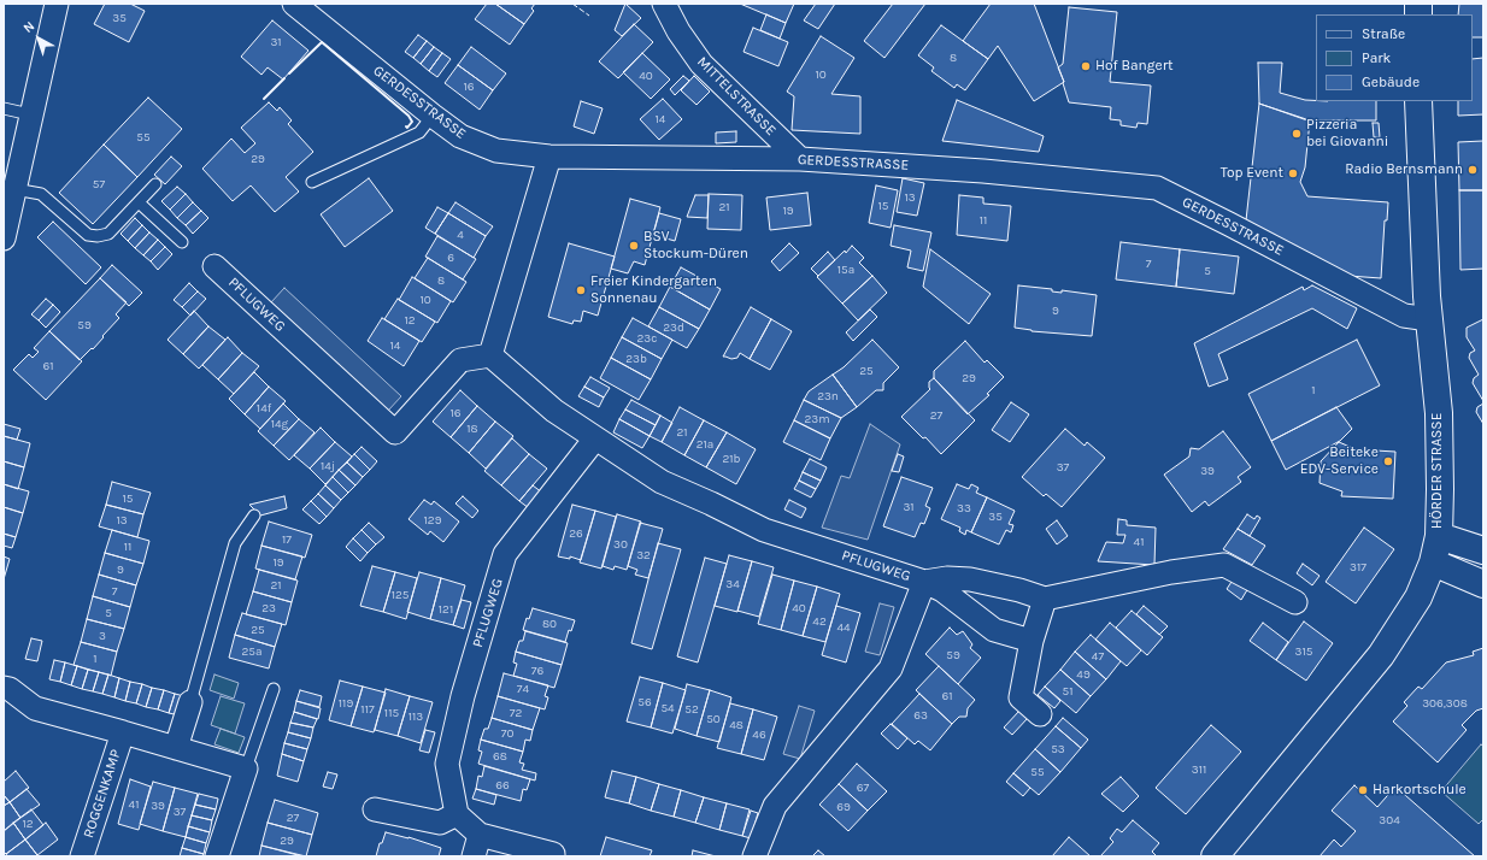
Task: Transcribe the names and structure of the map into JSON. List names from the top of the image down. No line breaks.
{"streets":{"main road":["HÖRDER STRASSE"],"street":["MITTELSTRASSE","GERDESSTRASSE","PFLUGWEG","ROGGENKAMP"]},"crossings":[["MITTELSTRASSE","GERDESSTRASSE"],["GERDESSTRASSE","HÖRDER STRASSE"]],"places":["Hof Bangert","Pizzeria bei Giovanni","Radio Bernsmann","Top Event","BSV Stockum-Düren","Freier Kindergarten Sonnenau","Beiteke EDV-Service","Harkortschule"],"house_numbers":["35","31","8","10","40","16","14","55","29","57","13","15","21","19","11","4","6","7","15a","5","8","10","9","12","59","23d","23c","14","23b","61","25","29","1","23n","14f","16","27","23m","14g","18","21","21a","21b","14j","37","39","15","31","33","35","13","129","26","17","41","30","11","32","19","317","9","34","21","7","125","23","40","121","5","42","80","44","25","3","25a","315","59","47","1","76","49","74","51","61","56","119","306,308","54","117","52","115","72","63","113","50","48","70","46","53","68","311","55","66","67","41","39","69","37","27","304","12","29"],"legend":["Straße","Park","Gebäude"],"north":"top left"}
